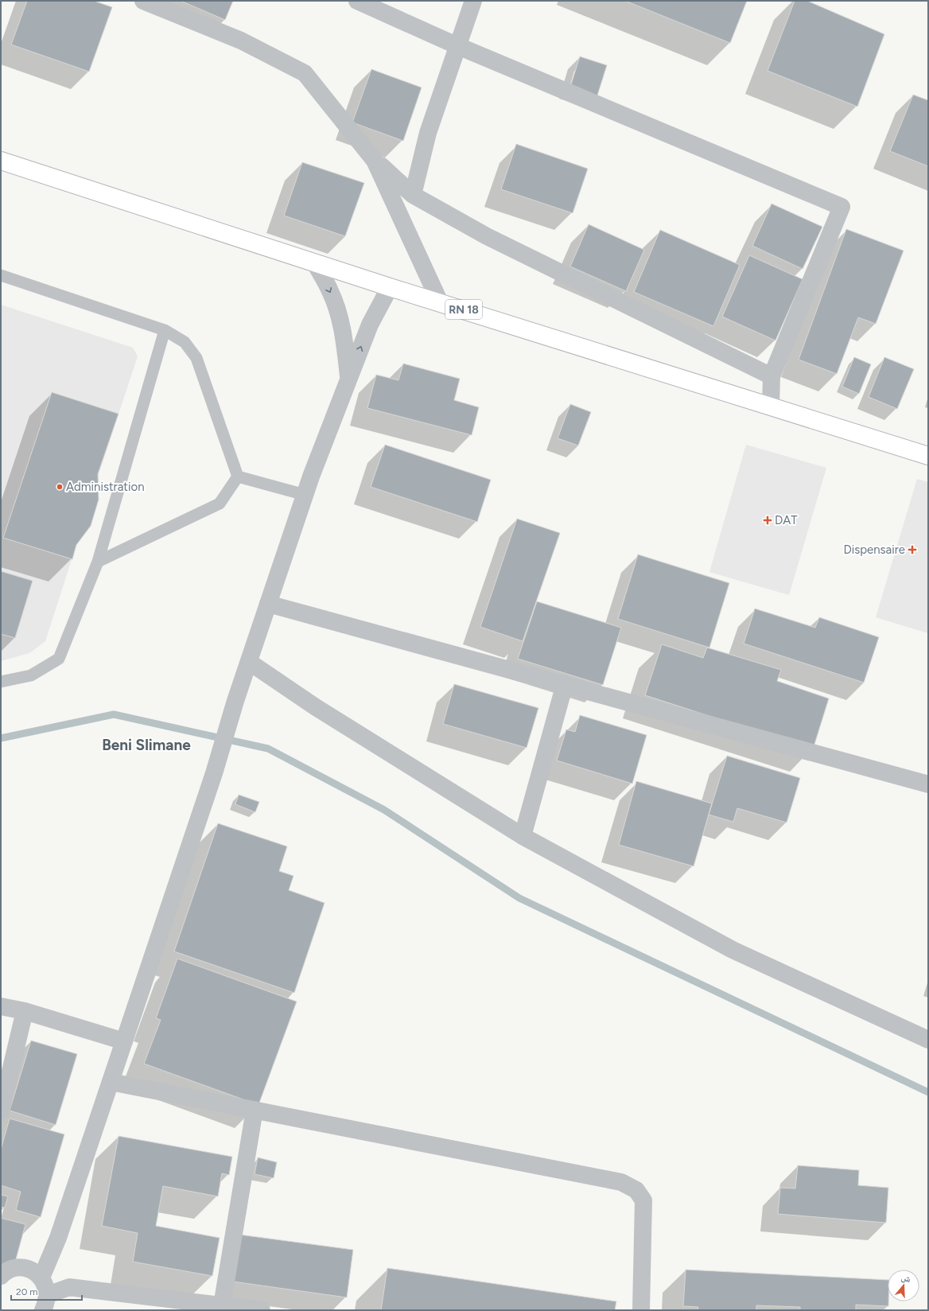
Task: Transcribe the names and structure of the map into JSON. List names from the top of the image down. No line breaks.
{"streets":{"main road":["RN 18"]},"districts":["Beni Slimane"],"places":{"other":["Administration"],"health":["DAT","Dispensaire"]},"scale_bar":"20 m","north":"top"}
